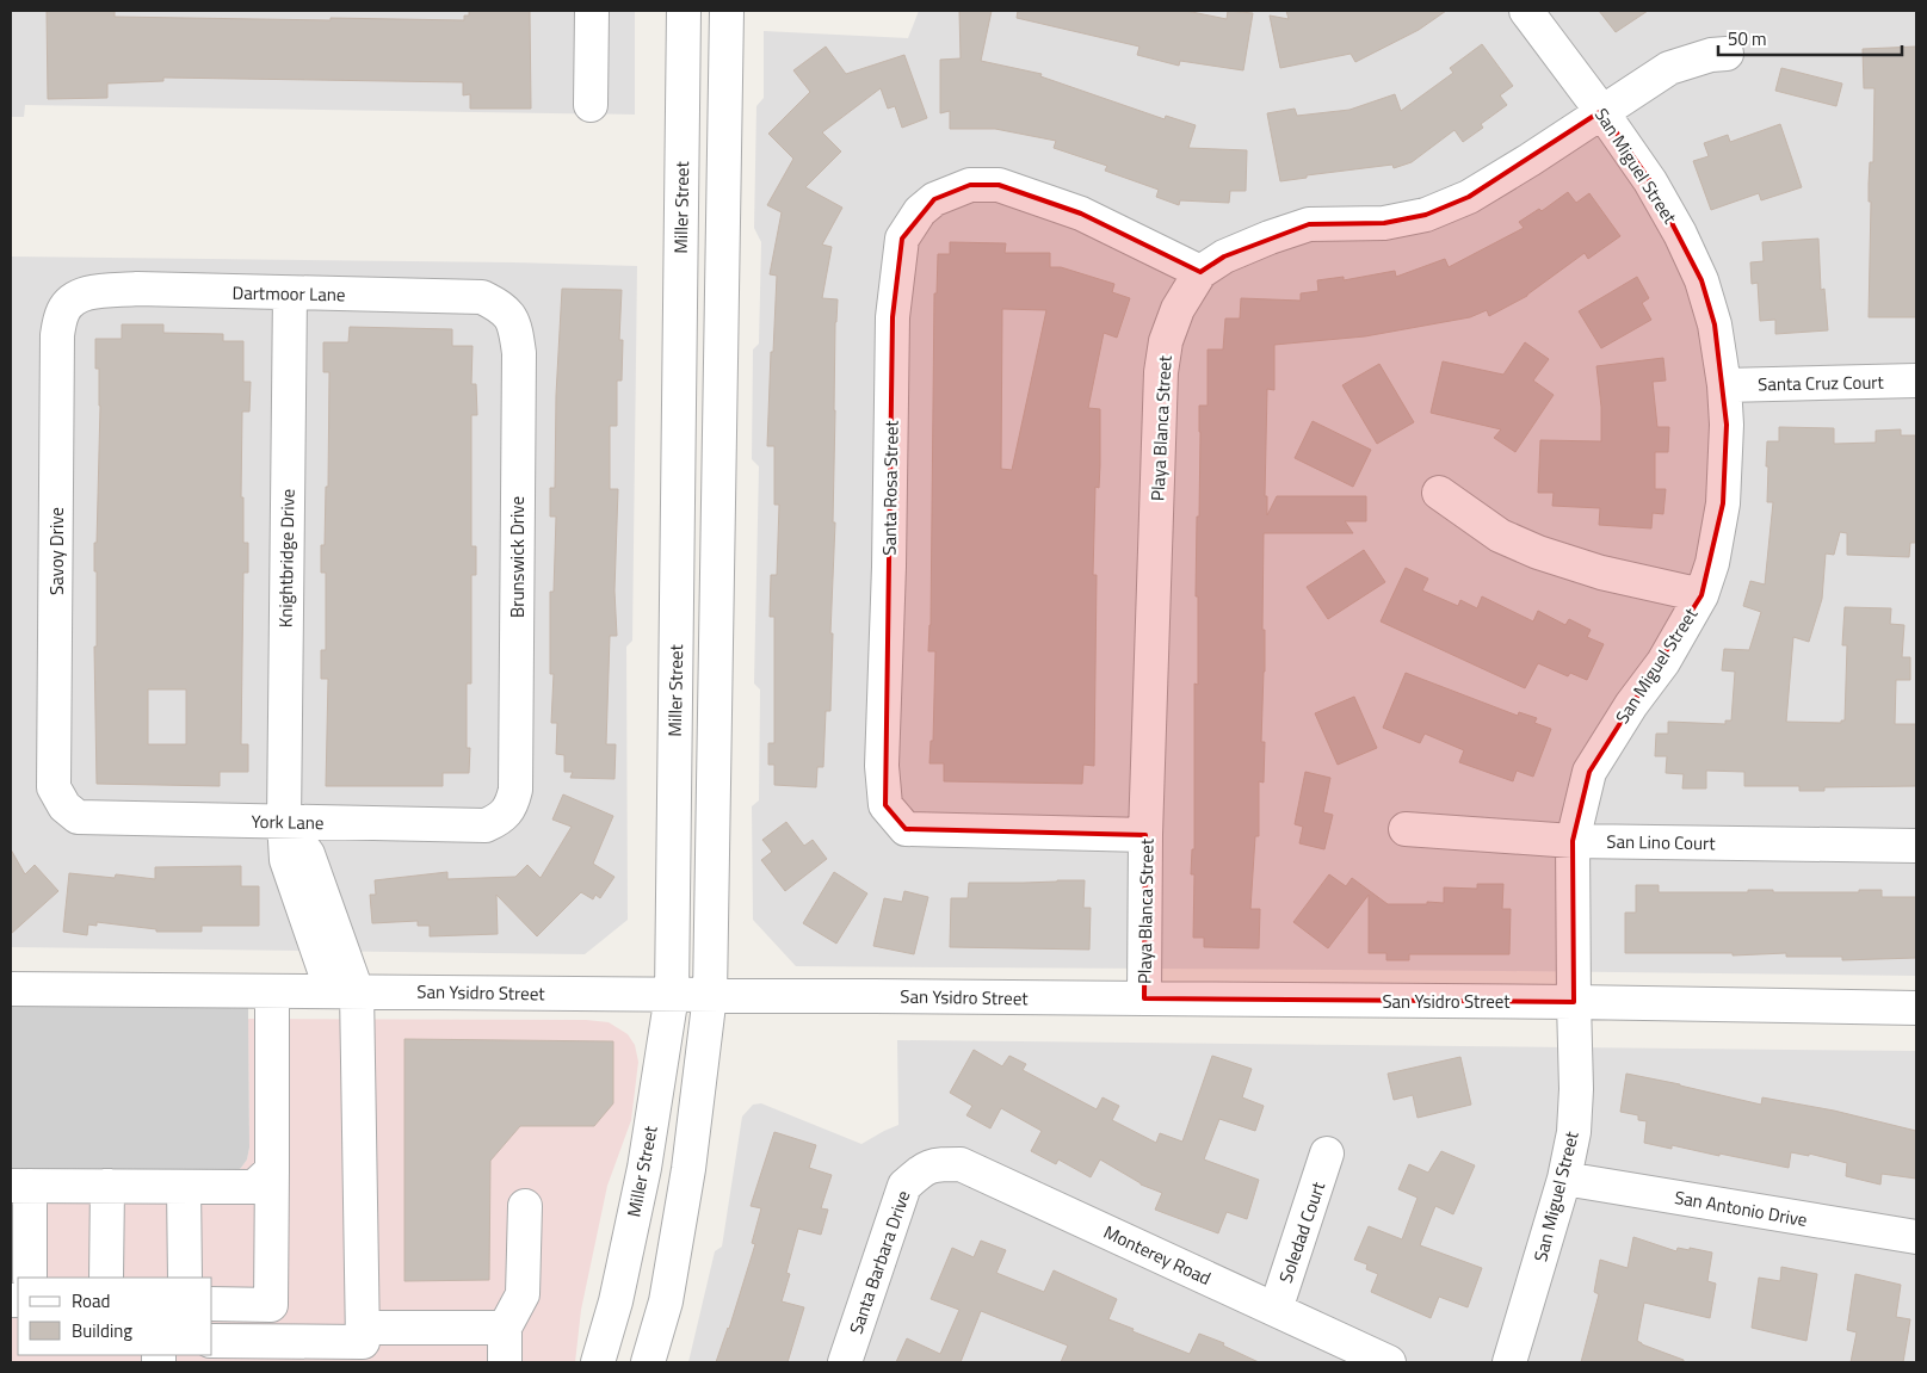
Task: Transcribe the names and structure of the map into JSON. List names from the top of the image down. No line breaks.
{"streets":{"street":["San Miguel Street","Miller Street","Dartmoor Lane","Santa Cruz Court","Playa Blanca Street","Santa Rosa Street","Savoy Drive","Brunswick Drive","Knightbridge Drive","York Lane","San Lino Court","San Ysidro Street","San Antonio Drive","Soledad Court","Monterey Road","Santa Barbara Drive"]},"crossings":[["San Miguel Street","Santa Cruz Court"],["San Miguel Street","Playa Blanca Street"],["San Miguel Street","San Lino Court"],["San Miguel Street","San Ysidro Street"],["San Miguel Street","San Antonio Drive"],["Miller Street","San Ysidro Street"],["Dartmoor Lane","Savoy Drive"],["Dartmoor Lane","Brunswick Drive"],["Dartmoor Lane","Knightbridge Drive"],["Playa Blanca Street","Santa Rosa Street"],["Playa Blanca Street","San Ysidro Street"],["Savoy Drive","York Lane"],["Brunswick Drive","York Lane"],["Knightbridge Drive","York Lane"],["Soledad Court","Monterey Road"],["Monterey Road","Santa Barbara Drive"]],"legend":["Road","Building"],"scale_bar":"50 m"}
